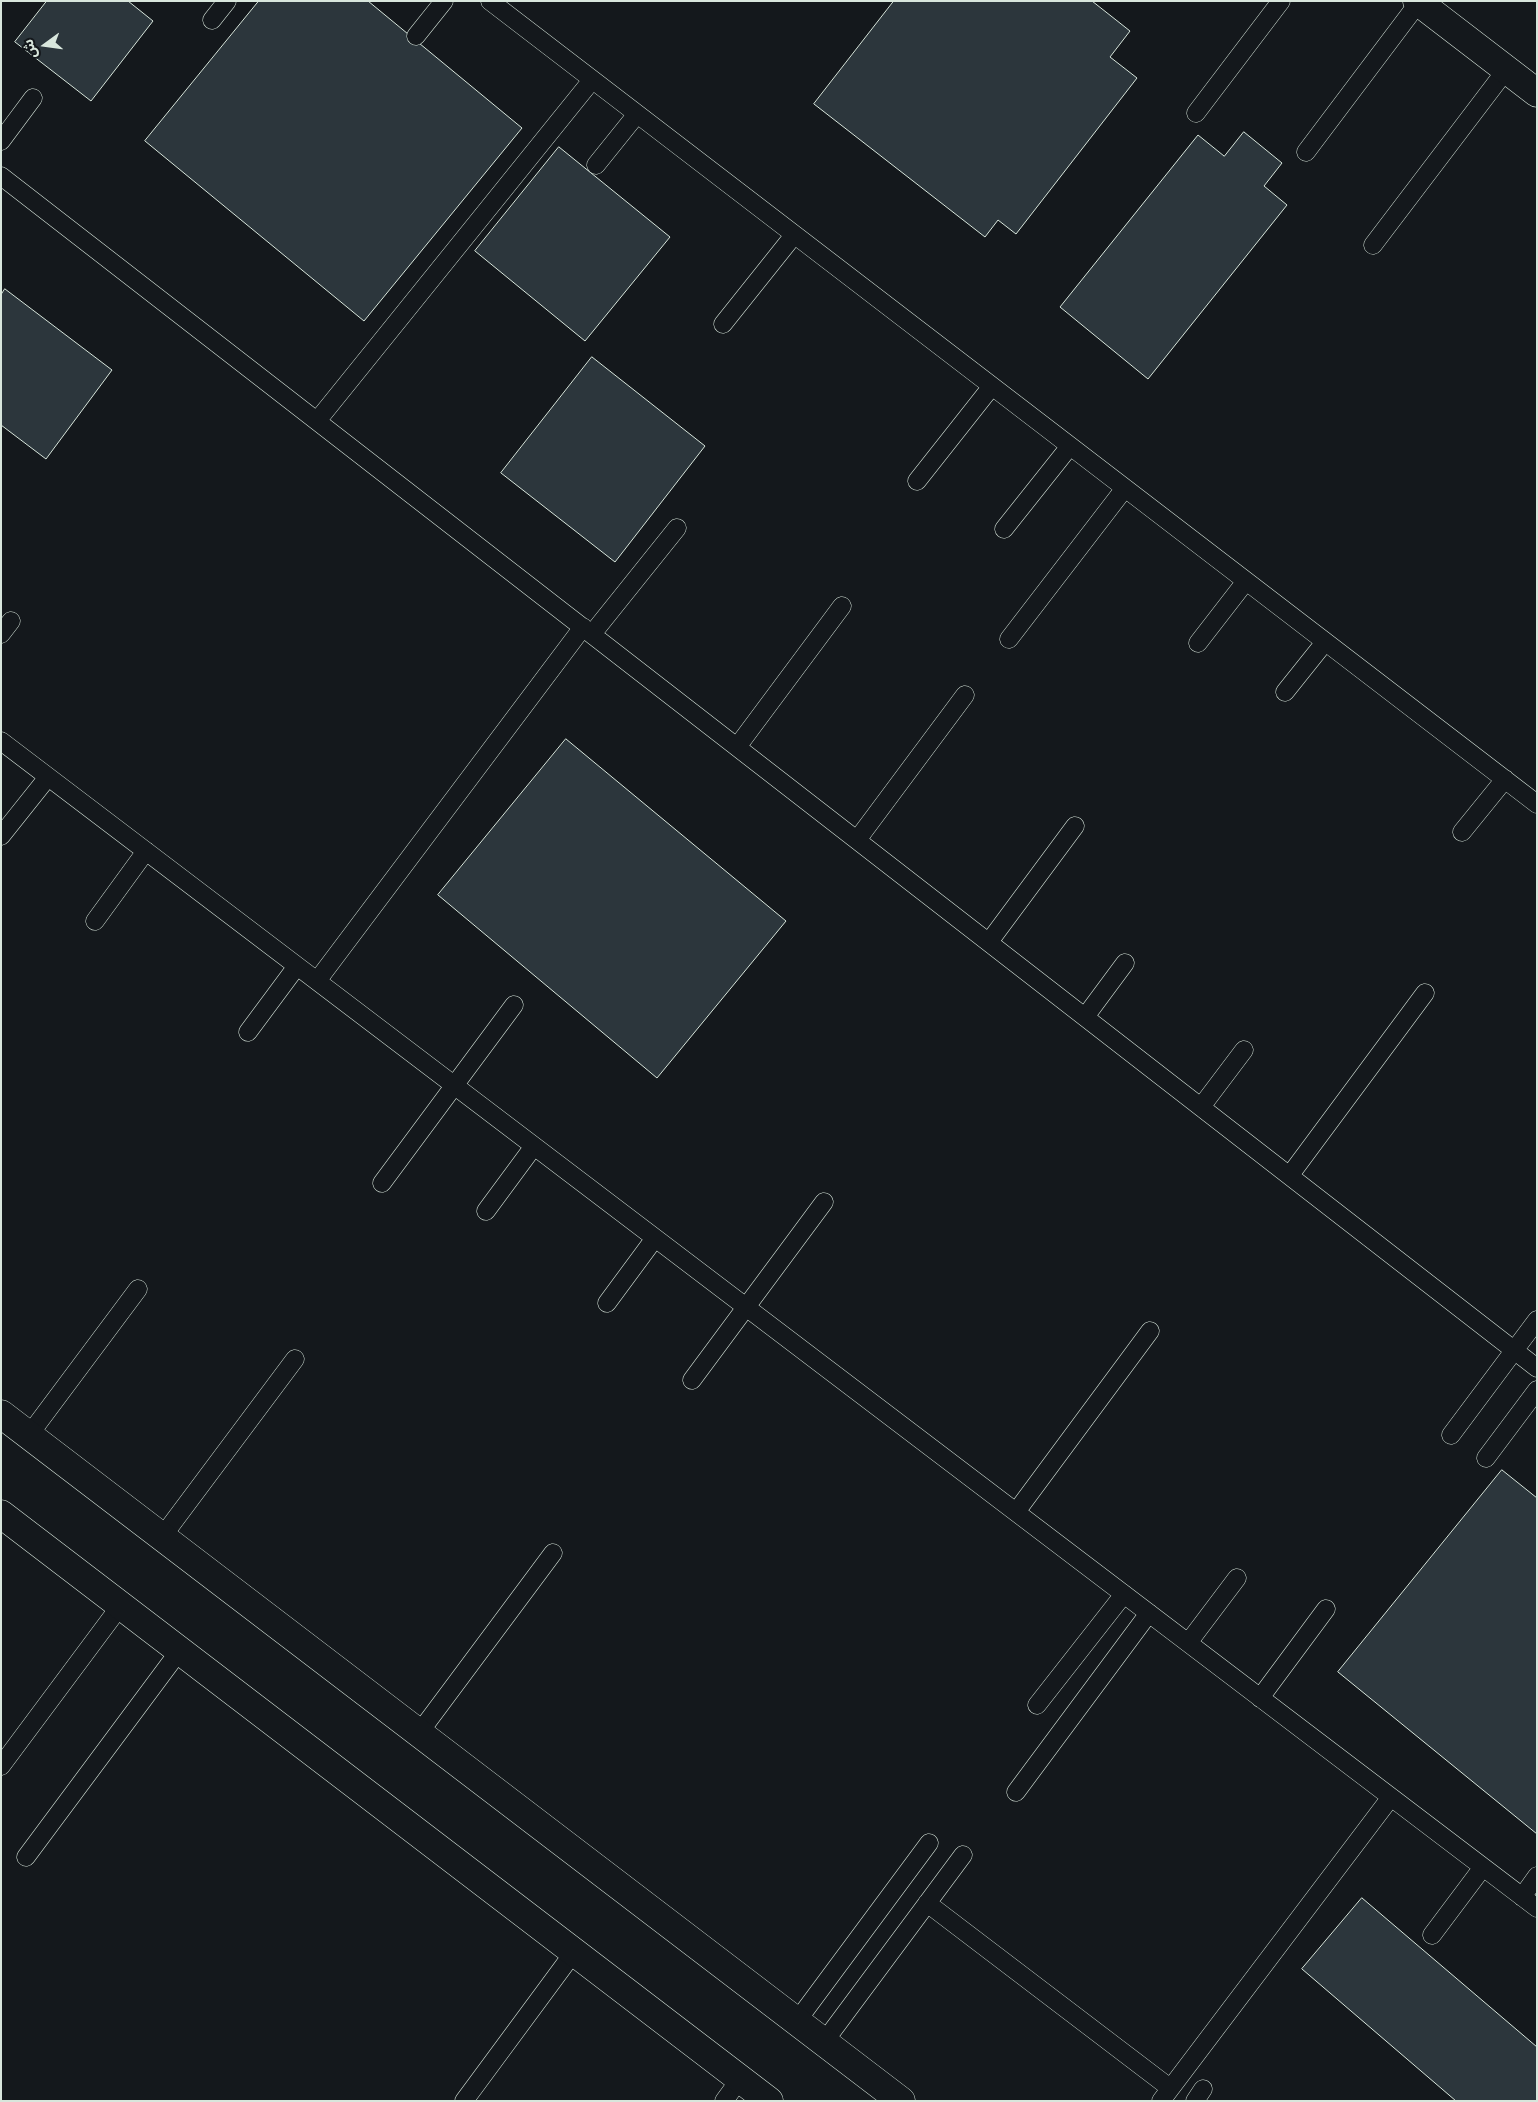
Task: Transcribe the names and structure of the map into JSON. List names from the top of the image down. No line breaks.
{"north":"left"}
